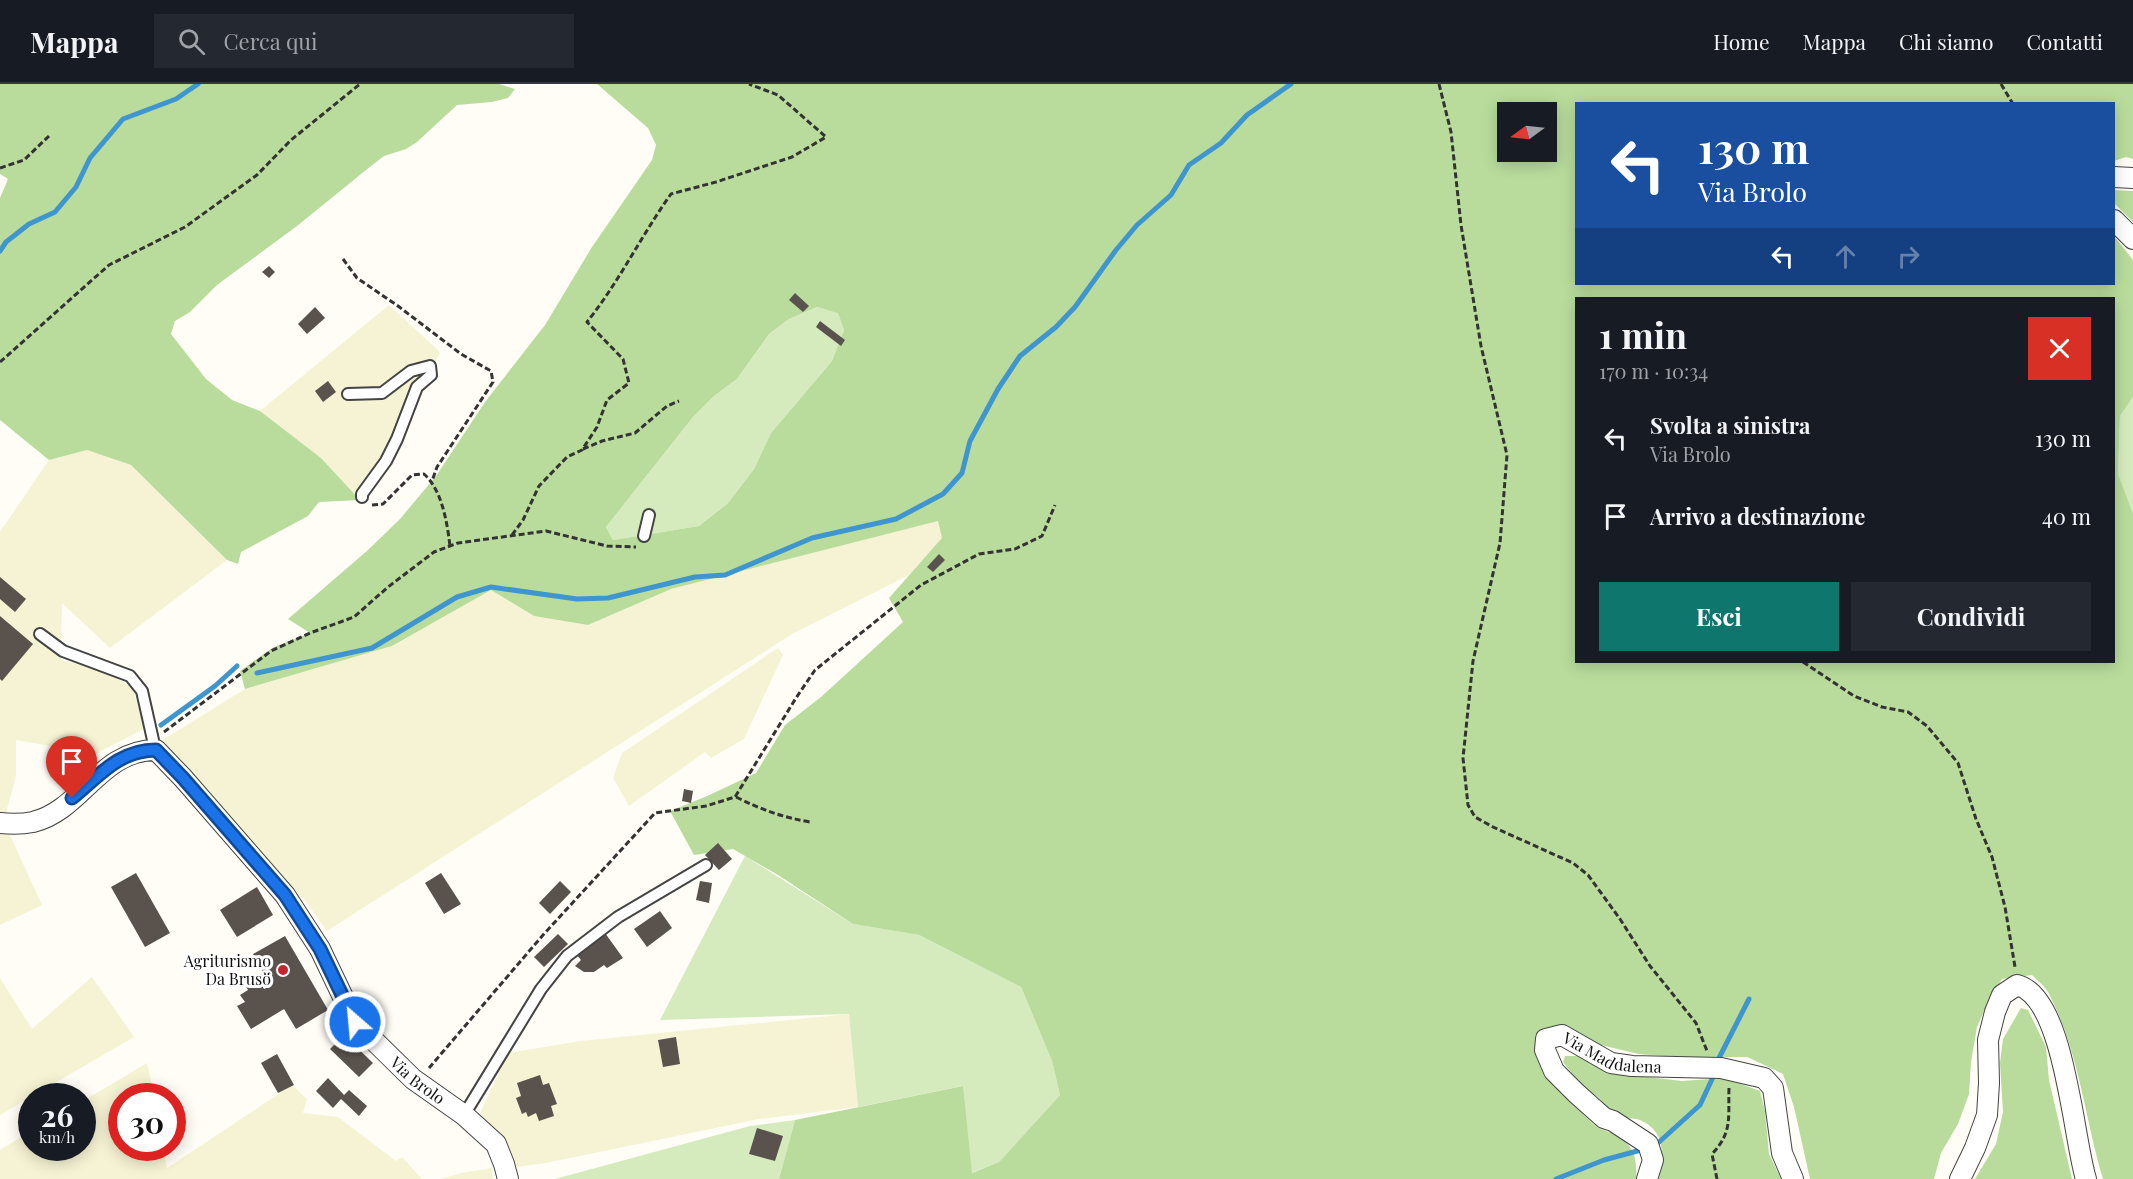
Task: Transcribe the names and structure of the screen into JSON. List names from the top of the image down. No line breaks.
{"streets":{"street":["Via Maddalena","Via Brolo"]},"places":["Agriturismo Da Brusö"],"north":"left","page":{"header":"Mappa","search":"Cerca qui","nav":["Home","Mappa","Chi siamo","Contatti"],"turn":["130 m","Via Brolo"],"heading":["1 min","170 m · 10:34"],"list":[{"name":"Svolta a sinistra","note":"Via Brolo","value":"130 m"},{"name":"Arrivo a destinazione","value":"40 m"}],"buttons":["Esci","Condividi"],"speed":"26 km/h","limit":"30"}}
